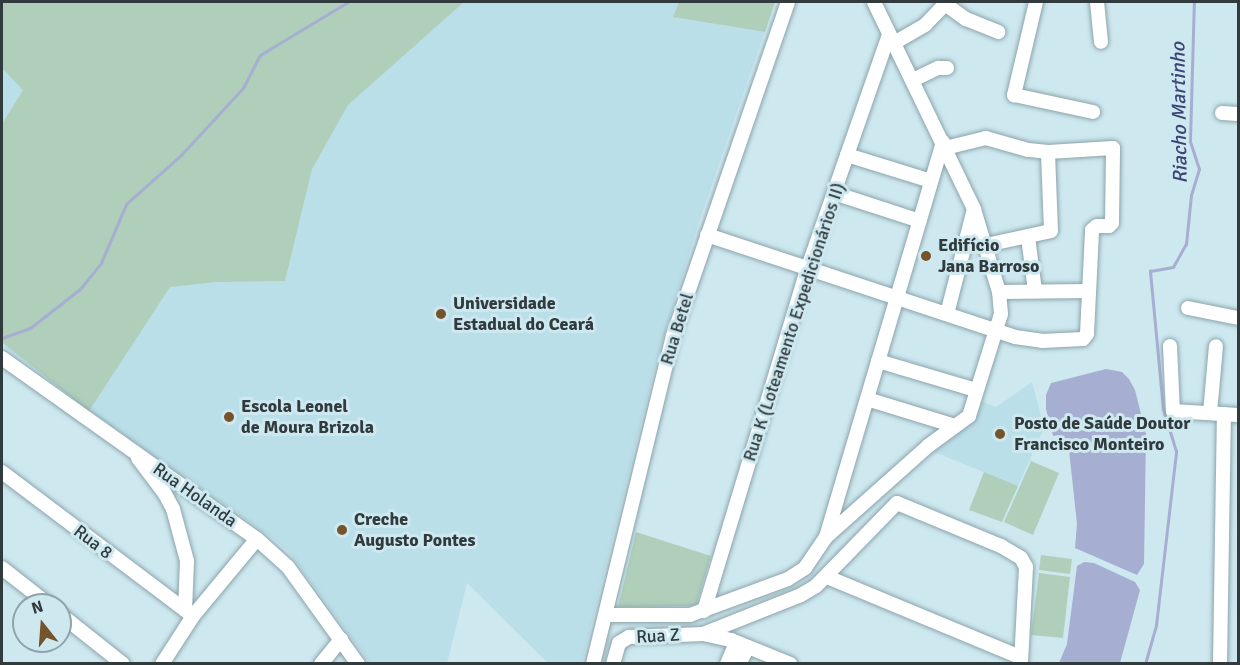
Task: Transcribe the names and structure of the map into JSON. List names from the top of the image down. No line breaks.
{"streets":{"street":["Rua K (Loteamento Expedicionários II)","Rua Betel","Rua Holanda","Rua 8","Rua Z"]},"water":["Riacho Martinho"],"places":["Edifício Jana Barroso","Universidade Estadual do Ceará","Escola Leonel de Moura Brizola","Posto de Saúde Doutor Francisco Monteiro","Creche Augusto Pontes"],"north":"top"}
